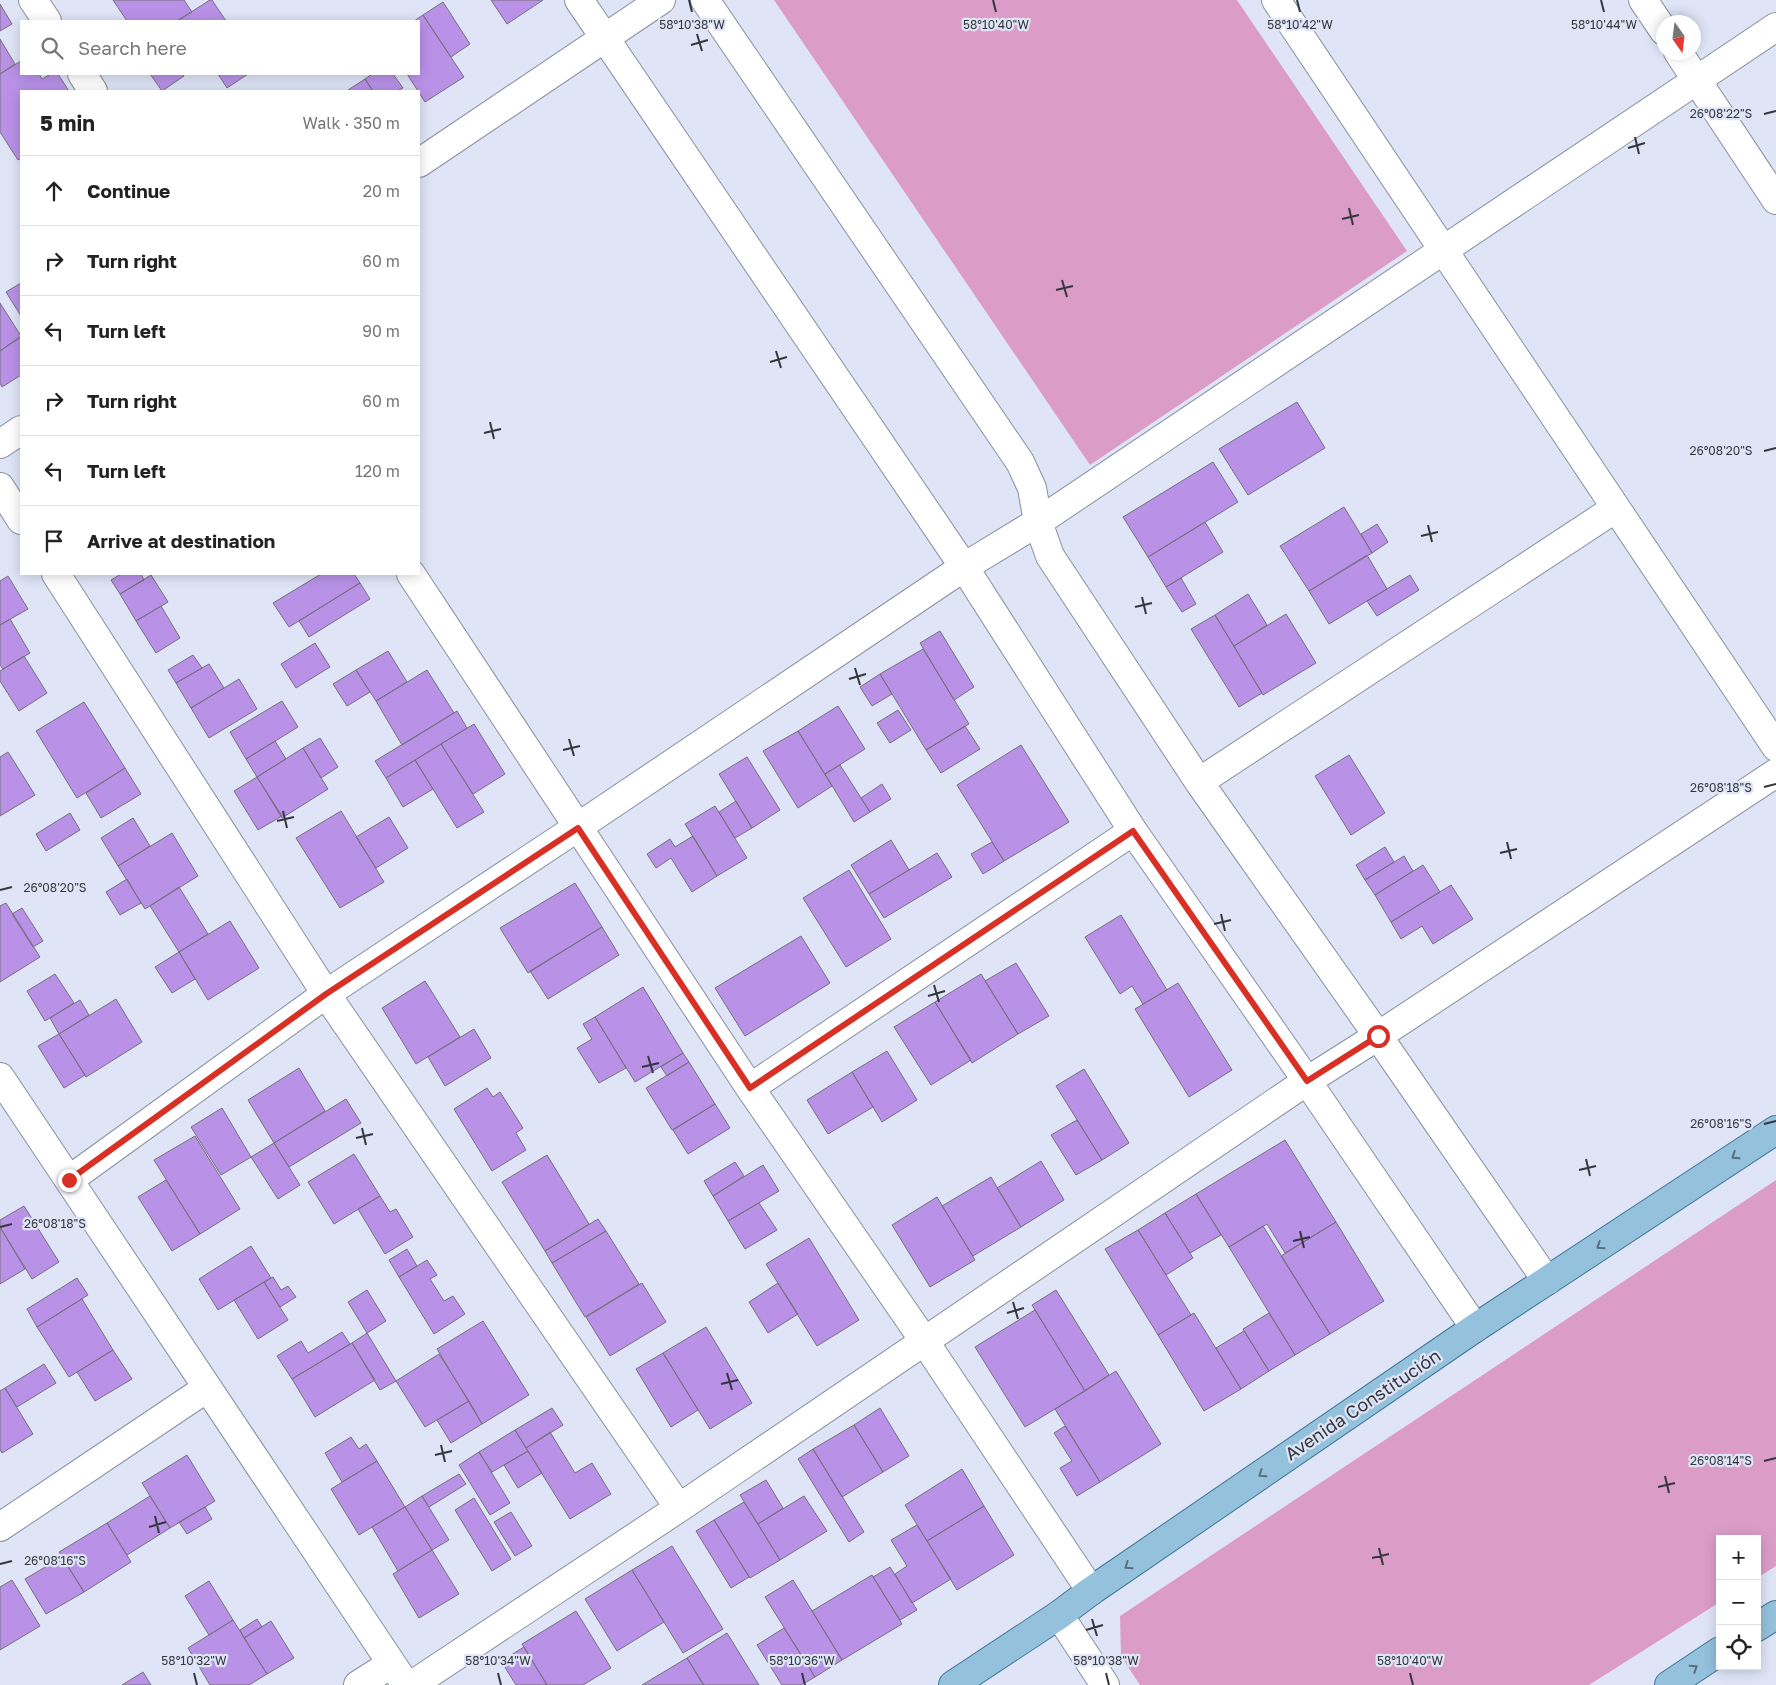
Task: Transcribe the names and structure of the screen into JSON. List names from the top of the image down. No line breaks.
{"streets":{"main road":["Avenida Constitución"]},"one_way":["Avenida Constitución"],"north":"bottom","page":{"search":"Search here","heading":["5 min","Walk · 350 m"],"list":[["Continue","20 m"],["Turn right","60 m"],["Turn left","90 m"],["Turn right","60 m"],["Turn left","120 m"],"Arrive at destination"],"map_buttons":["+","−"]},"coordinates":["58°10'44\"W","58°10'38\"W","58°10'40\"W","58°10'42\"W","26°08'22\"S","26°08'20\"S","26°08'18\"S","26°08'16\"S","26°08'14\"S","58°10'32\"W","58°10'34\"W","58°10'36\"W"]}
